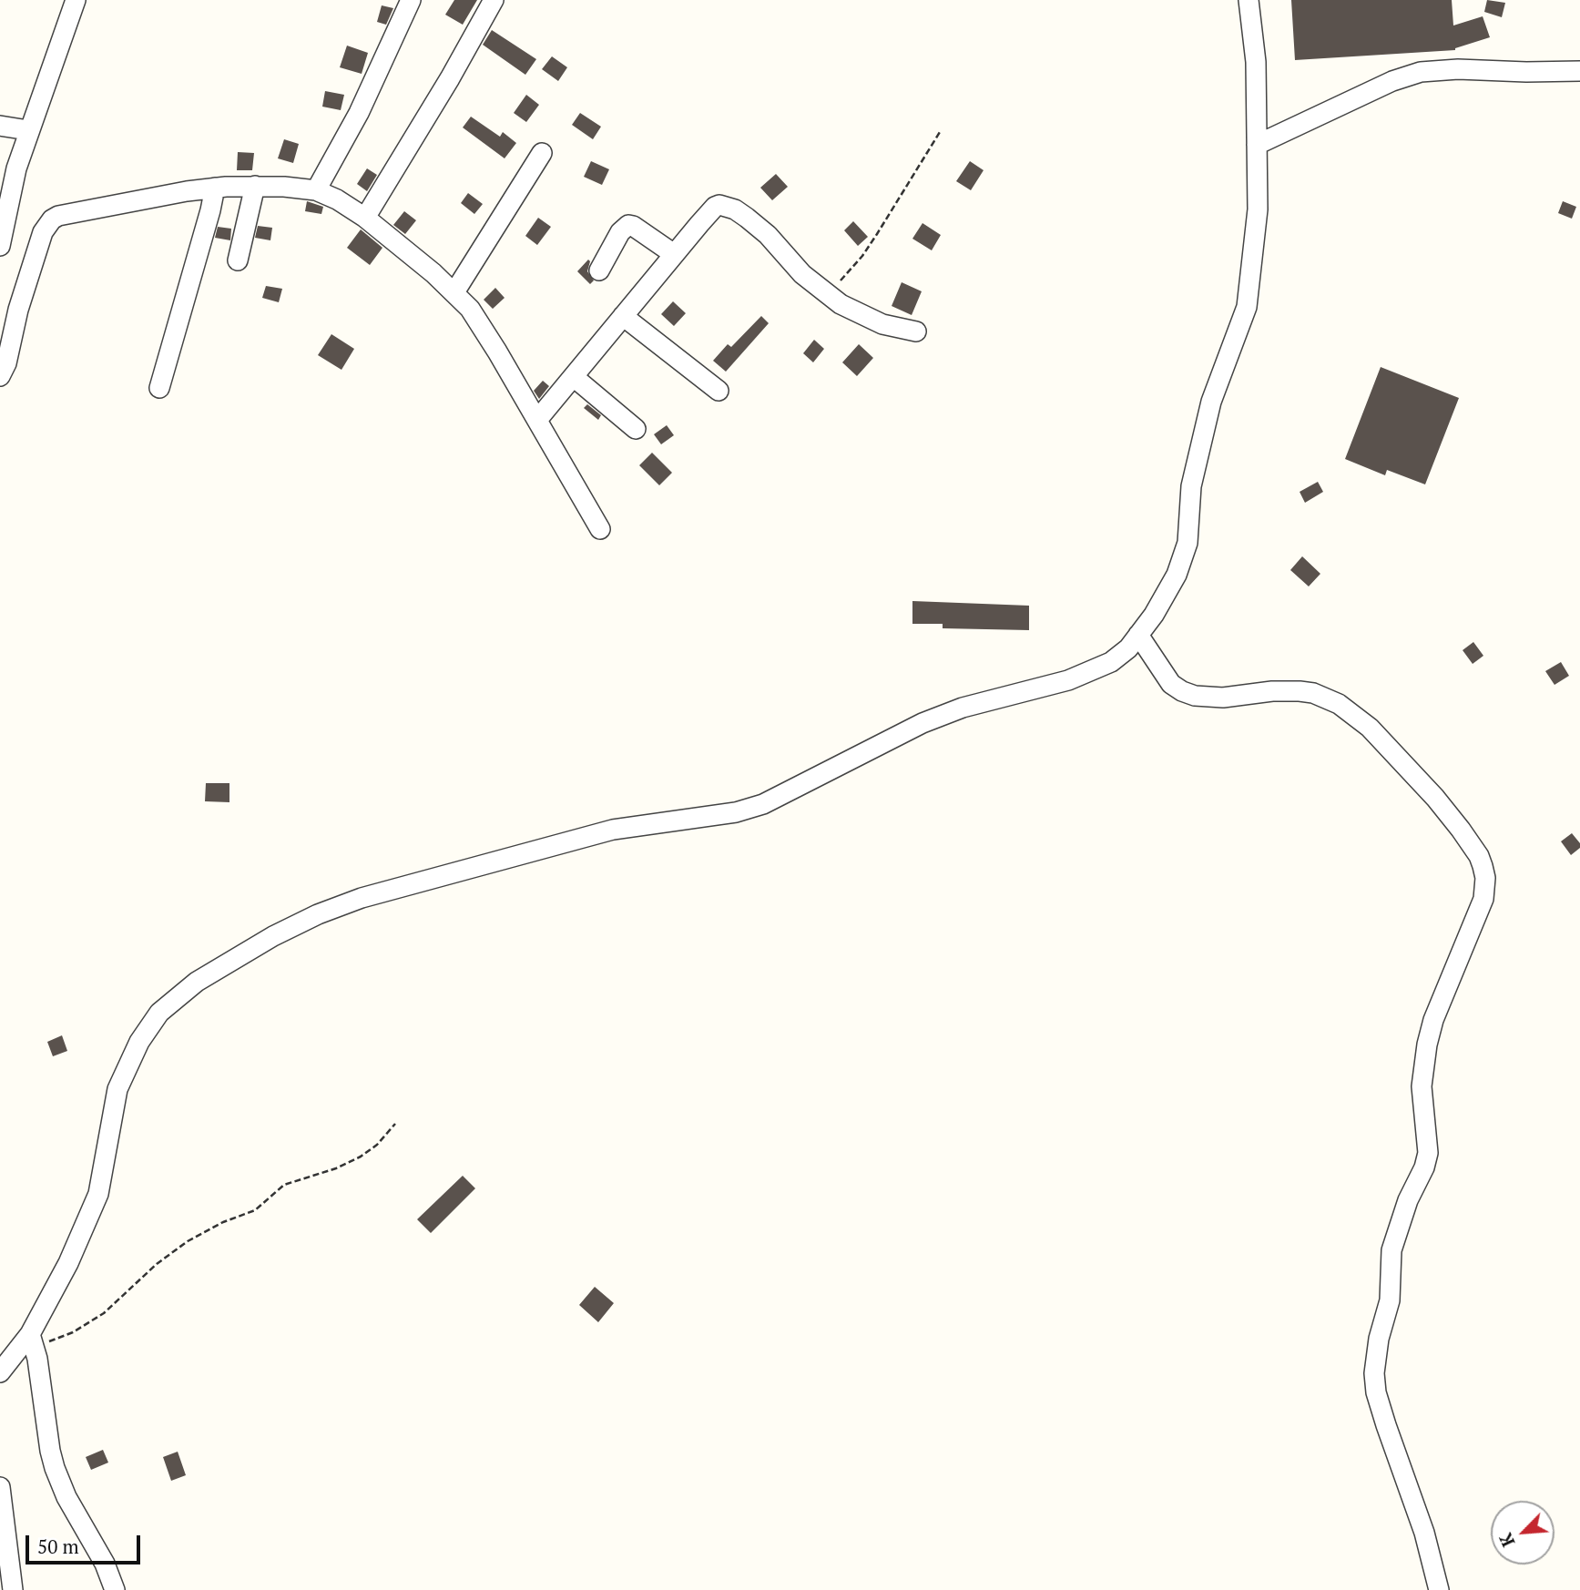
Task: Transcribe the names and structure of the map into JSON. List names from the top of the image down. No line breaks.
{"scale_bar":"50 m","north":"bottom left"}
